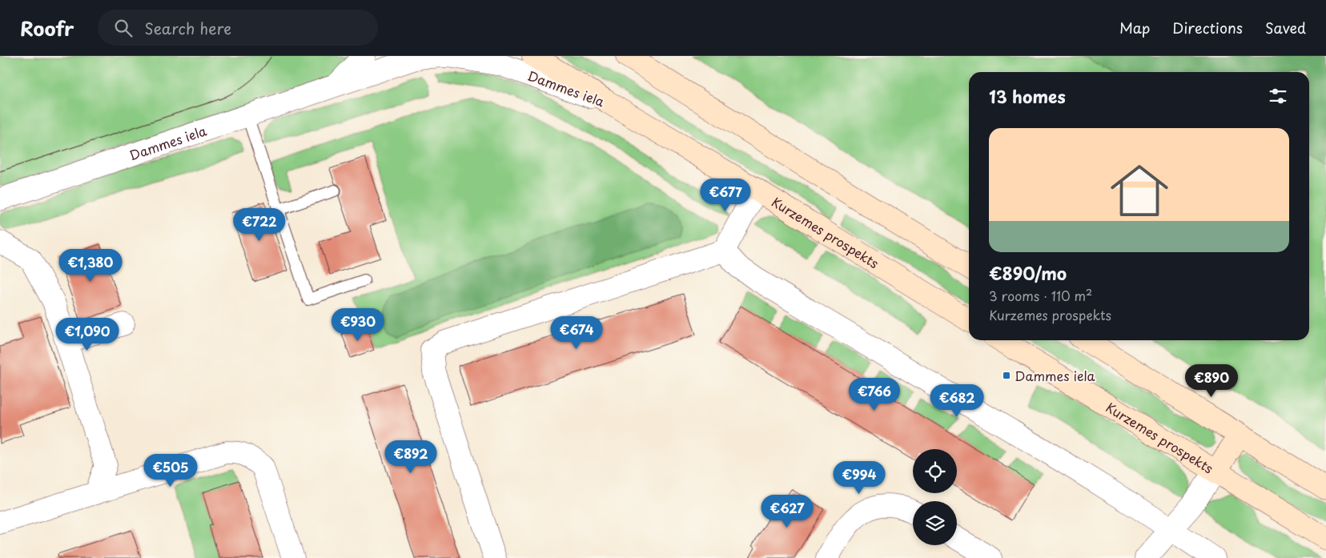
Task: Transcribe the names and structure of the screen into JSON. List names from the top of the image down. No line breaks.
{"streets":{"main road":["Kurzemes prospekts"],"street":["Dammes iela"]},"crossings":[["Dammes iela","Kurzemes prospekts"]],"places":{"transit":["Dammes iela"]},"page":{"header":"Roofr","search":"Search here","nav":["Map","Directions","Saved"],"heading":"13 homes","list":[{"name":"€890/mo","note":"3 rooms · 110 m² · Kurzemes prospekts"}],"price":["€677","€722","€1,380","€930","€674","€1,090","€890","€766","€682","€892","€505","€994","€627"]}}
